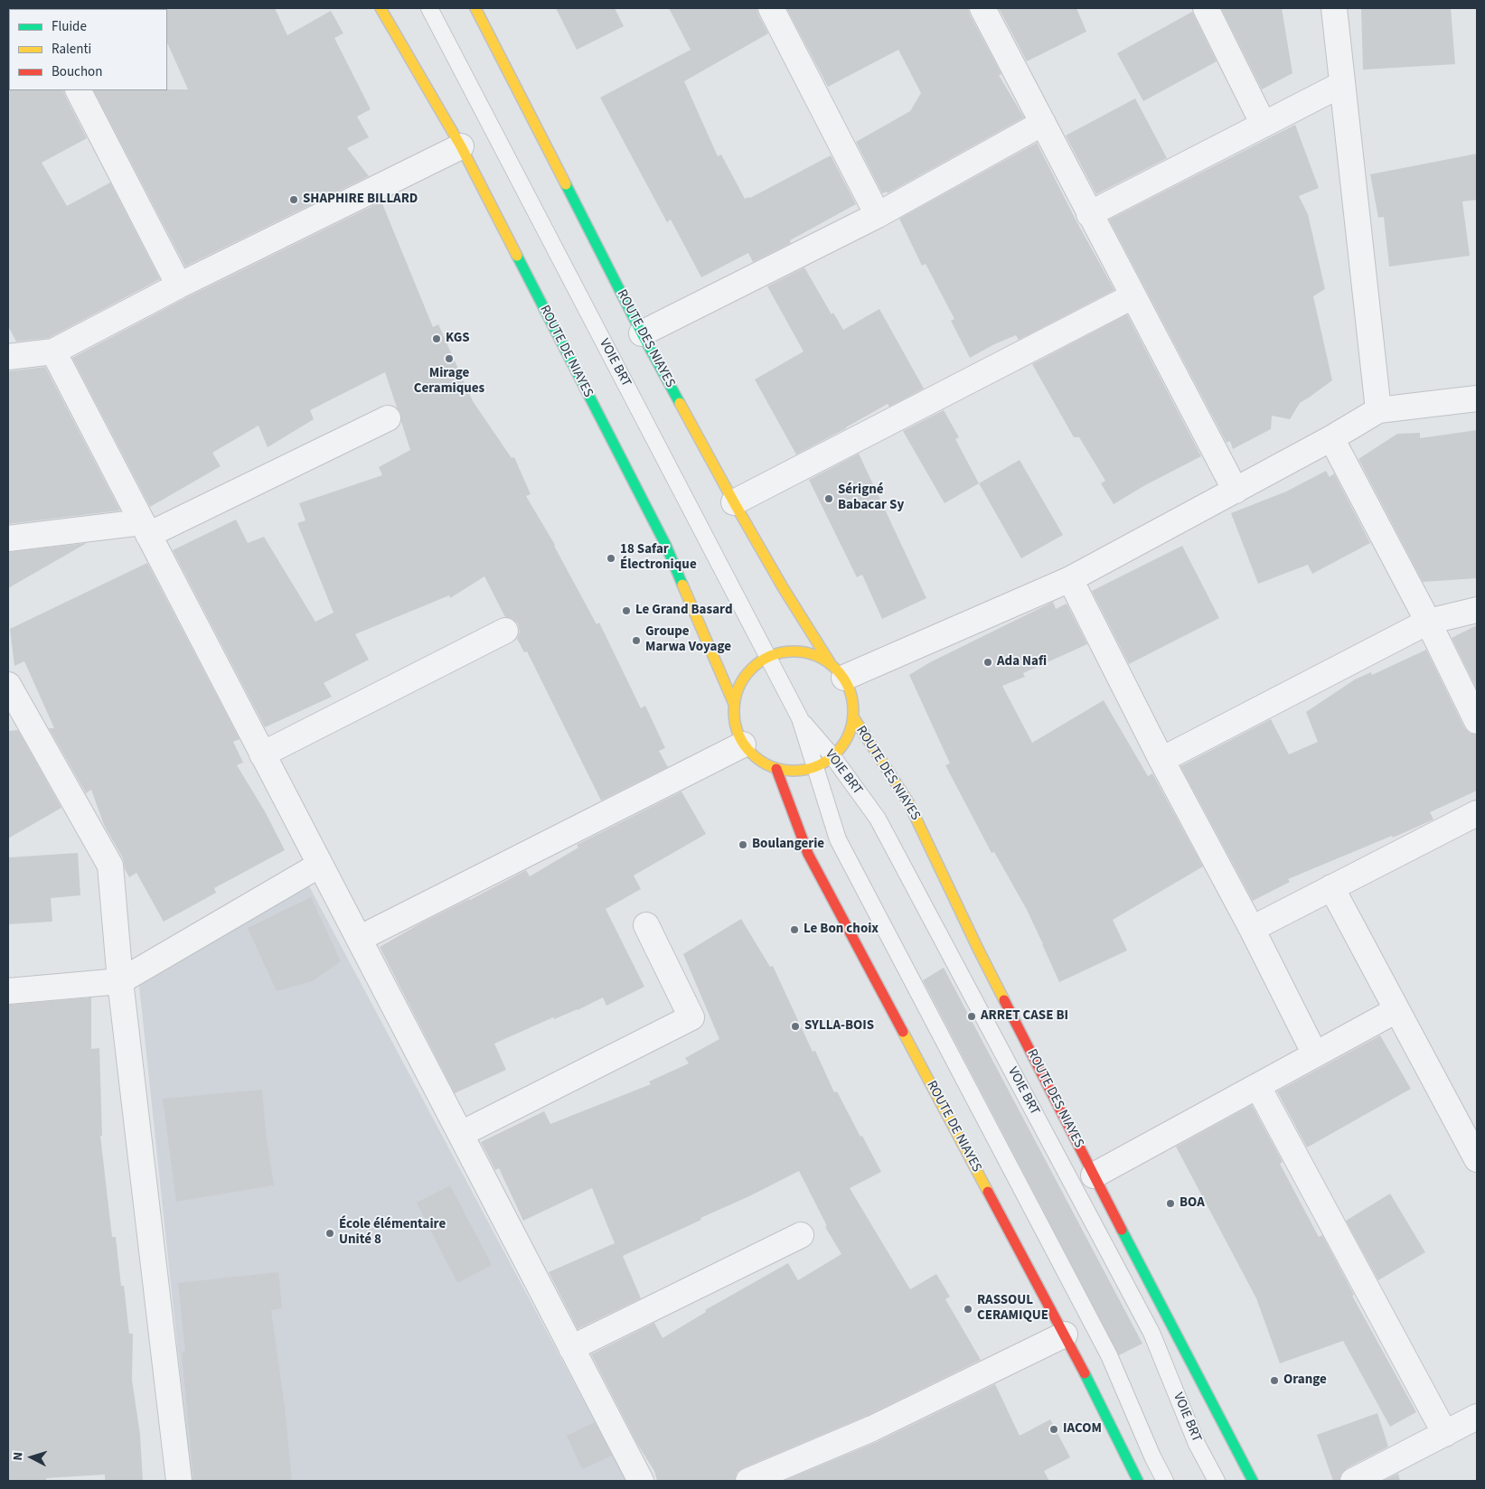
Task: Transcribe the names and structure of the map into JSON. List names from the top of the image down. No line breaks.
{"streets":{"main road":["ROUTE DES NIAYES","ROUTE DE NIAYES"],"lane":["VOIE BRT"]},"crossings":[["ROUTE DES NIAYES","ROUTE DE NIAYES"],["ROUTE DE NIAYES","VOIE BRT"]],"places":["SHAPHIRE BILLARD","KGS","Mirage Ceramiques","Sérigné Babacar Sy","18 Safar Électronique","Le Grand Basard","Groupe Marwa Voyage","Ada Nafi","Boulangerie","Le Bon choix","ARRET CASE BI","SYLLA-BOIS","BOA","École élémentaire Unité 8","RASSOUL CERAMIQUE","Orange","IACOM"],"legend":["Fluide","Ralenti","Bouchon"],"north":"left"}
